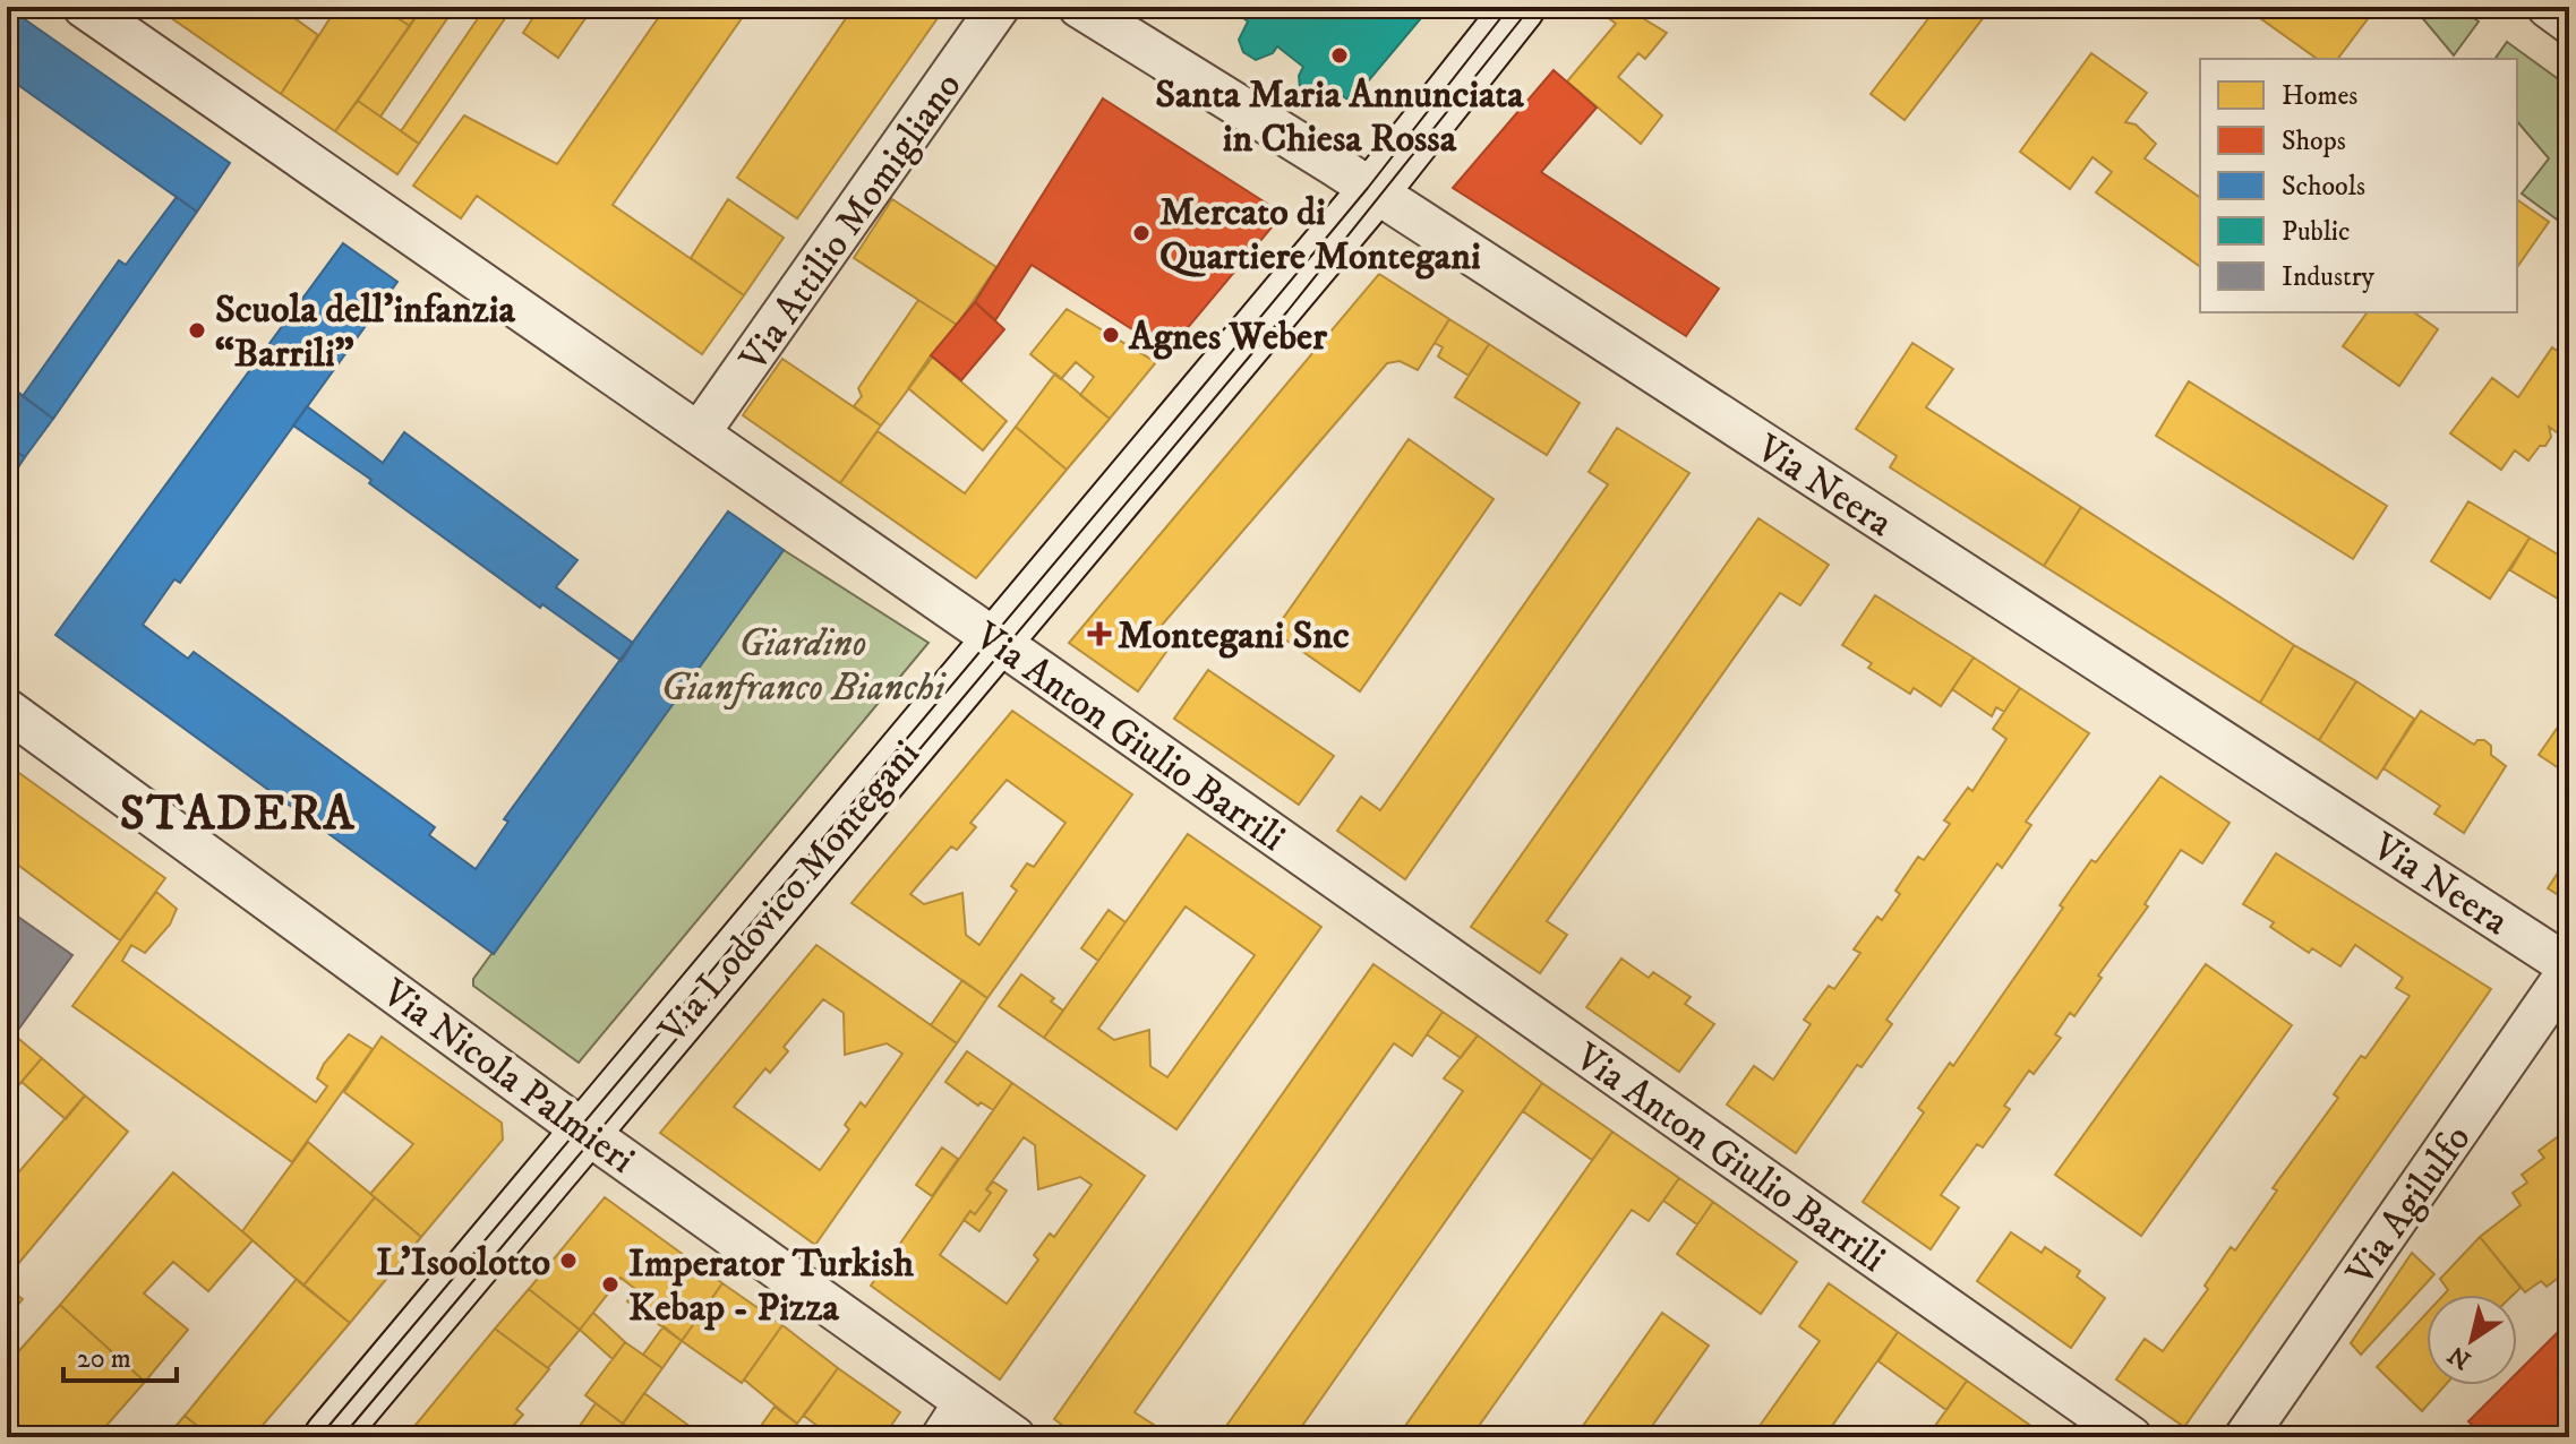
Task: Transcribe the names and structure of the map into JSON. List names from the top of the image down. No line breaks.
{"streets":{"street":["Via Attilio Momigliano","Via Neera","Via Anton Giulio Barrili","Via Lodovico Montegani","Via Nicola Palmieri","Via Agilulfo"]},"crossings":[["Via Attilio Momigliano","Via Anton Giulio Barrili"],["Via Neera","Via Lodovico Montegani"],["Via Neera","Via Agilulfo"],["Via Anton Giulio Barrili","Via Lodovico Montegani"],["Via Lodovico Montegani","Via Nicola Palmieri"]],"districts":["STADERA"],"parks":["Giardino Gianfranco Bianchi"],"places":{"other":["Santa Maria Annunciata in Chiesa Rossa","Mercato di Quartiere Montegani","Scuola dell’infanzia “Barrili”","Agnes Weber","L'Isoolotto","Imperator Turkish Kebap - Pizza"],"health":["Montegani Snc"]},"legend":["Homes","Shops","Schools","Public","Industry"],"scale_bar":"20 m","north":"bottom left"}
